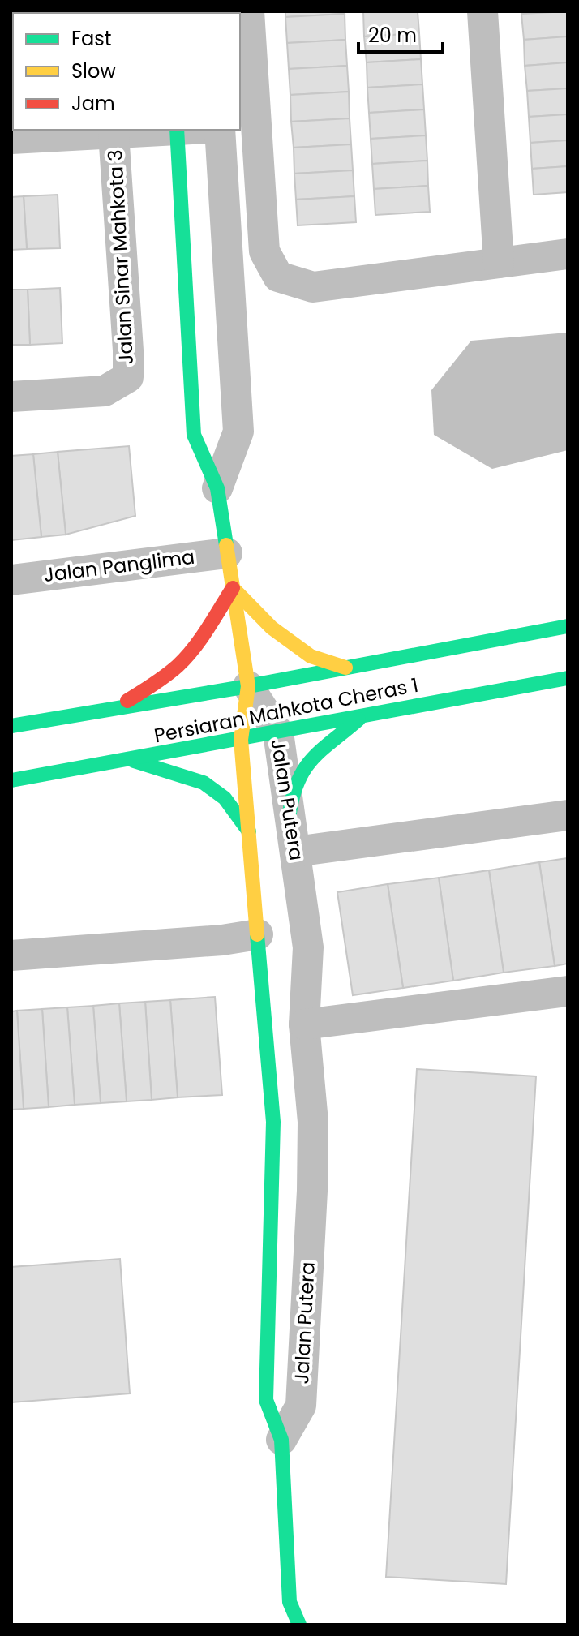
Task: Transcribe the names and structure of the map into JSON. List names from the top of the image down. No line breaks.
{"streets":{"main road":["Persiaran Mahkota Cheras 1","Jalan Putera"],"street":["Jalan Sinar Mahkota 3","Jalan Panglima"]},"crossings":[["Persiaran Mahkota Cheras 1","Jalan Putera"]],"legend":["Fast","Slow","Jam"],"scale_bar":"20 m"}
